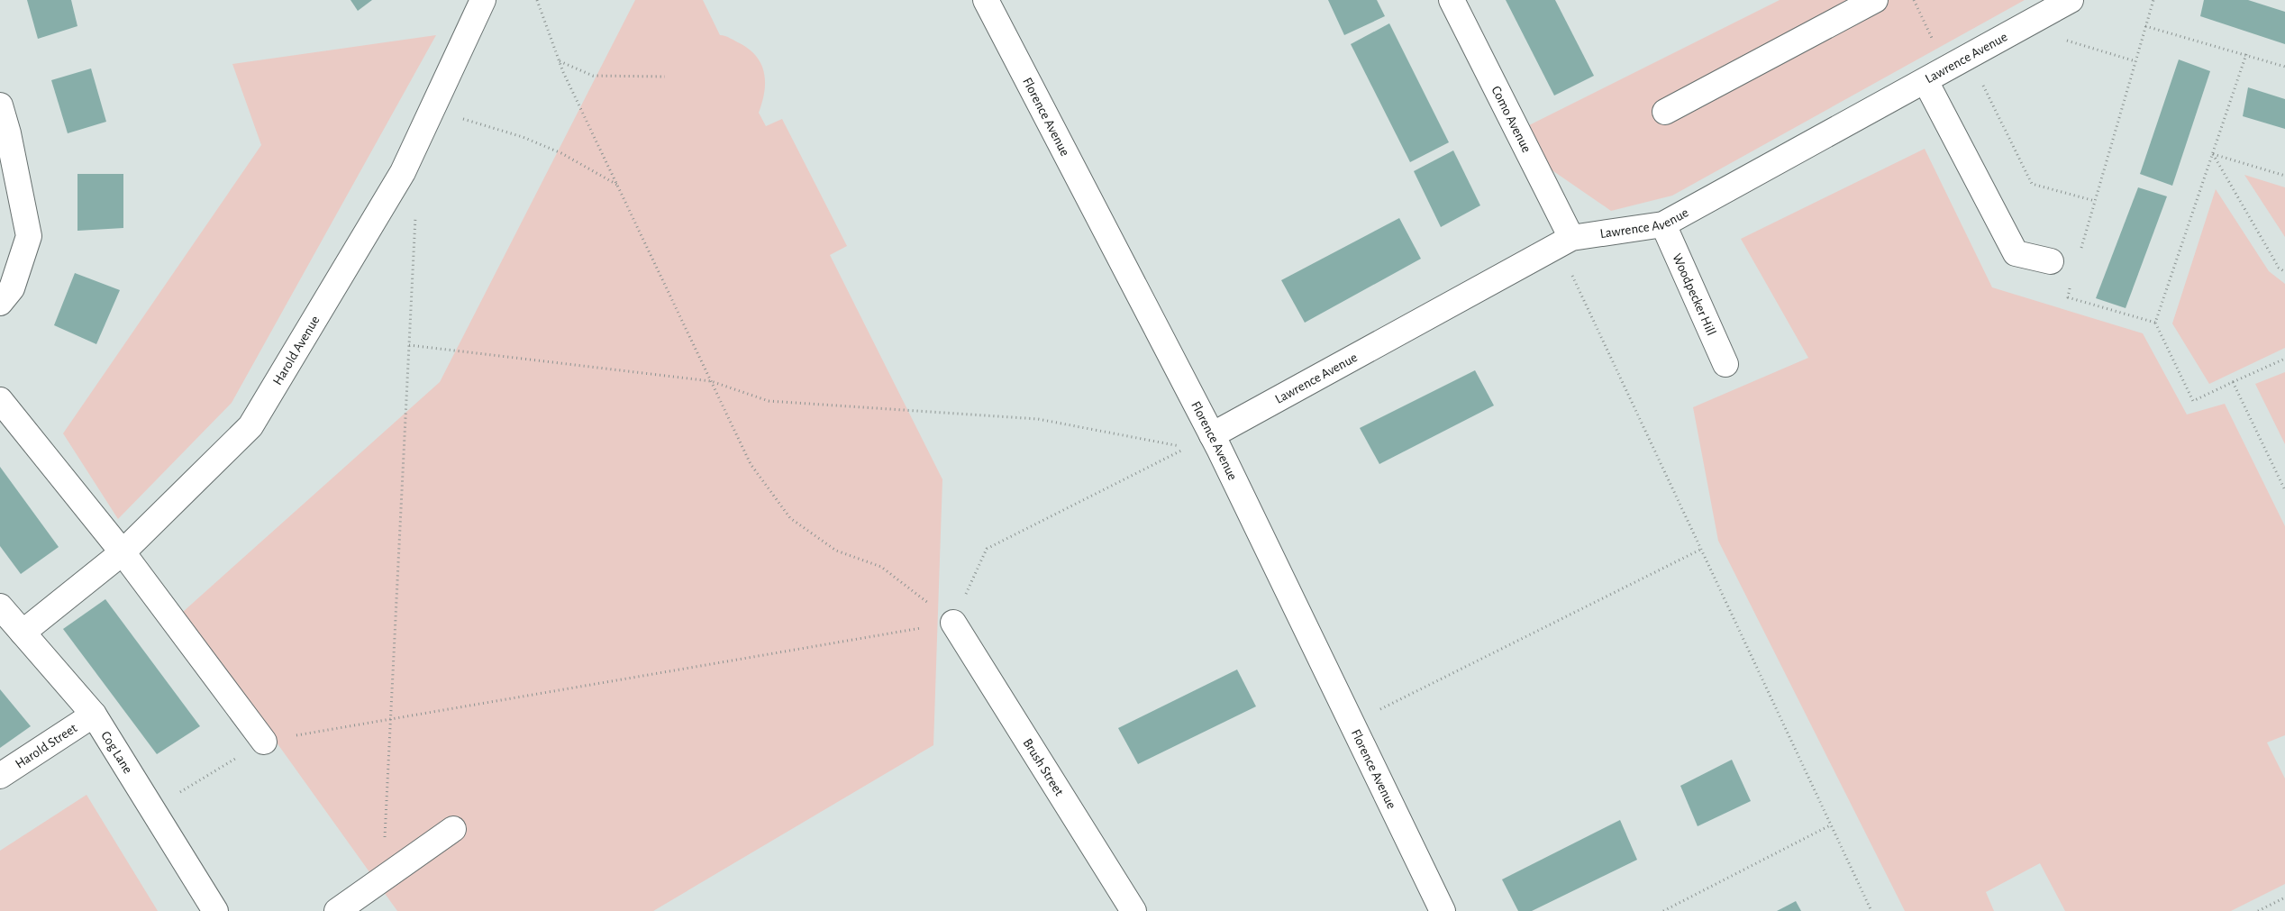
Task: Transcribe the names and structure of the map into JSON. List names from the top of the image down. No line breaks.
{"streets":{"street":["Lawrence Avenue","Florence Avenue","Como Avenue","Woodpecker Hill","Harold Avenue","Harold Street","Cog Lane","Brush Street"]},"crossings":[["Lawrence Avenue","Florence Avenue"],["Lawrence Avenue","Como Avenue"],["Lawrence Avenue","Woodpecker Hill"],["Harold Avenue","Cog Lane"],["Harold Street","Cog Lane"]]}
